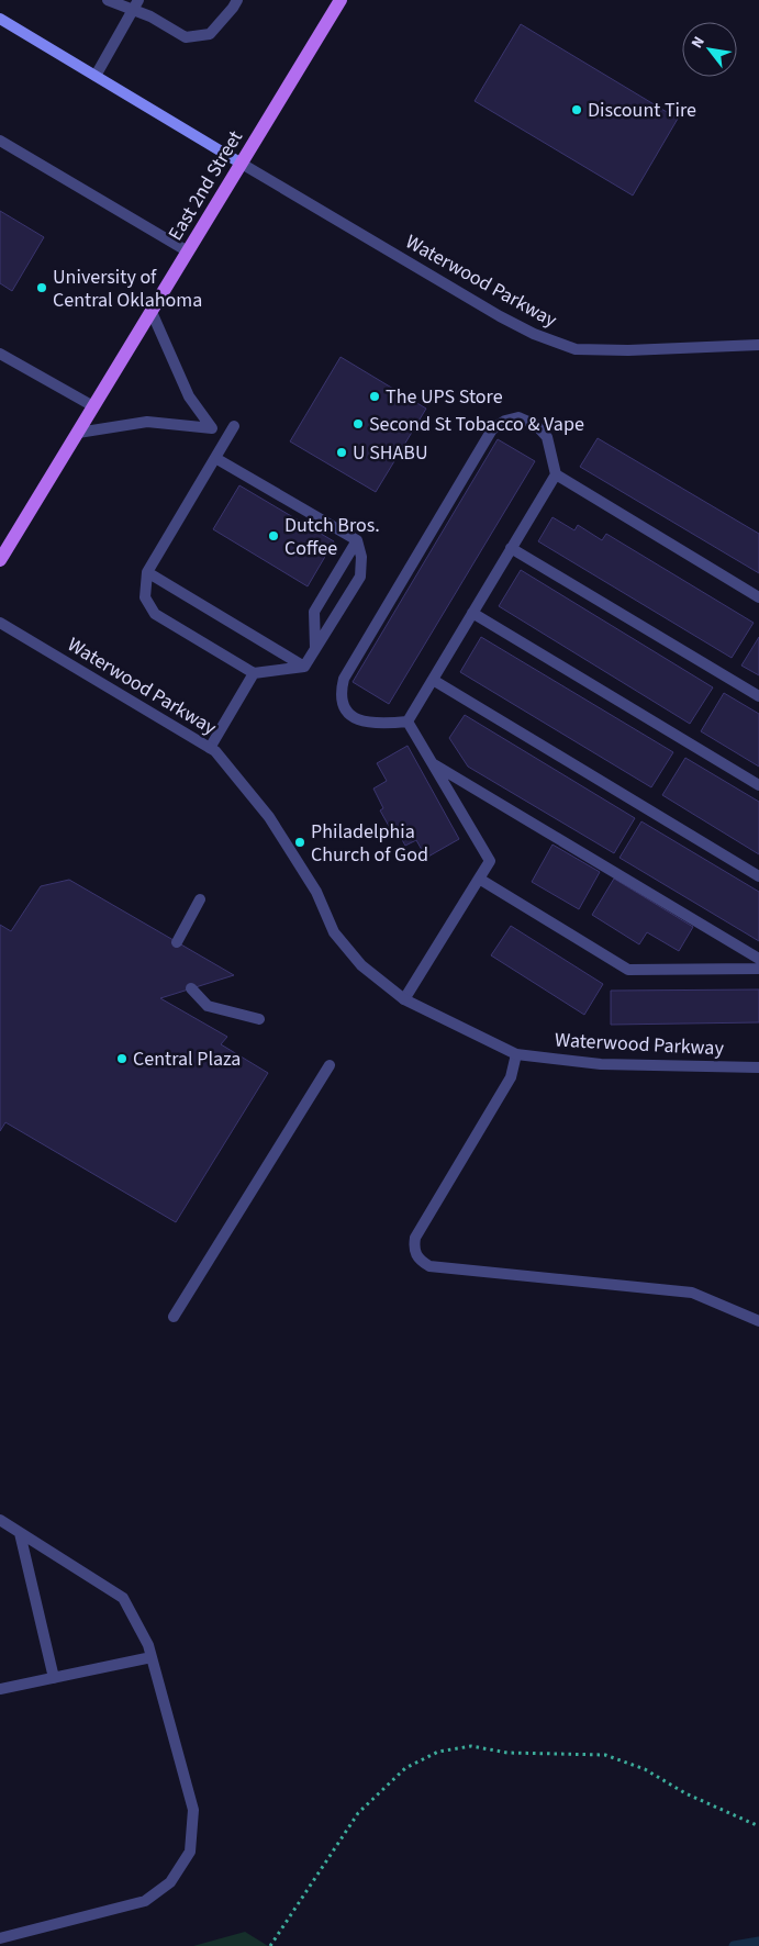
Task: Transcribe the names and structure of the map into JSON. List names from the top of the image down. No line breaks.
{"streets":{"main road":["East 2nd Street"],"street":["Waterwood Parkway"]},"crossings":[["East 2nd Street","Waterwood Parkway"]],"places":["Discount Tire","University of Central Oklahoma","The UPS Store","Second St Tobacco & Vape","U SHABU","Dutch Bros. Coffee","Philadelphia Church of God","Central Plaza"],"north":"top left"}
